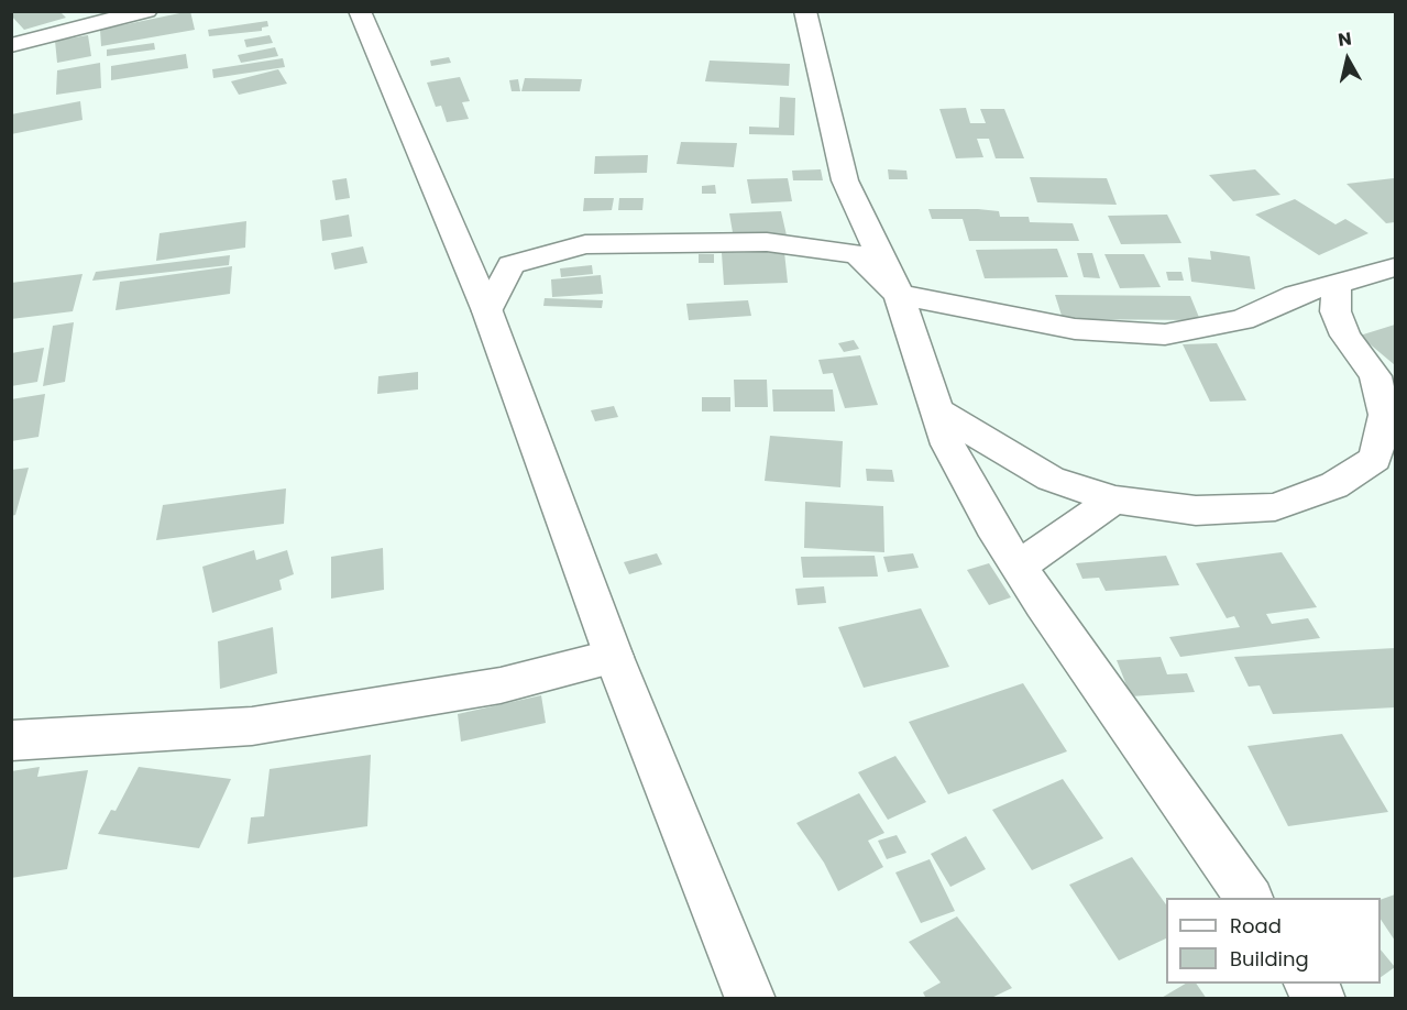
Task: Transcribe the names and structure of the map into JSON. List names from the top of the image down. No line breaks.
{"legend":["Road","Building"],"north":"top"}
